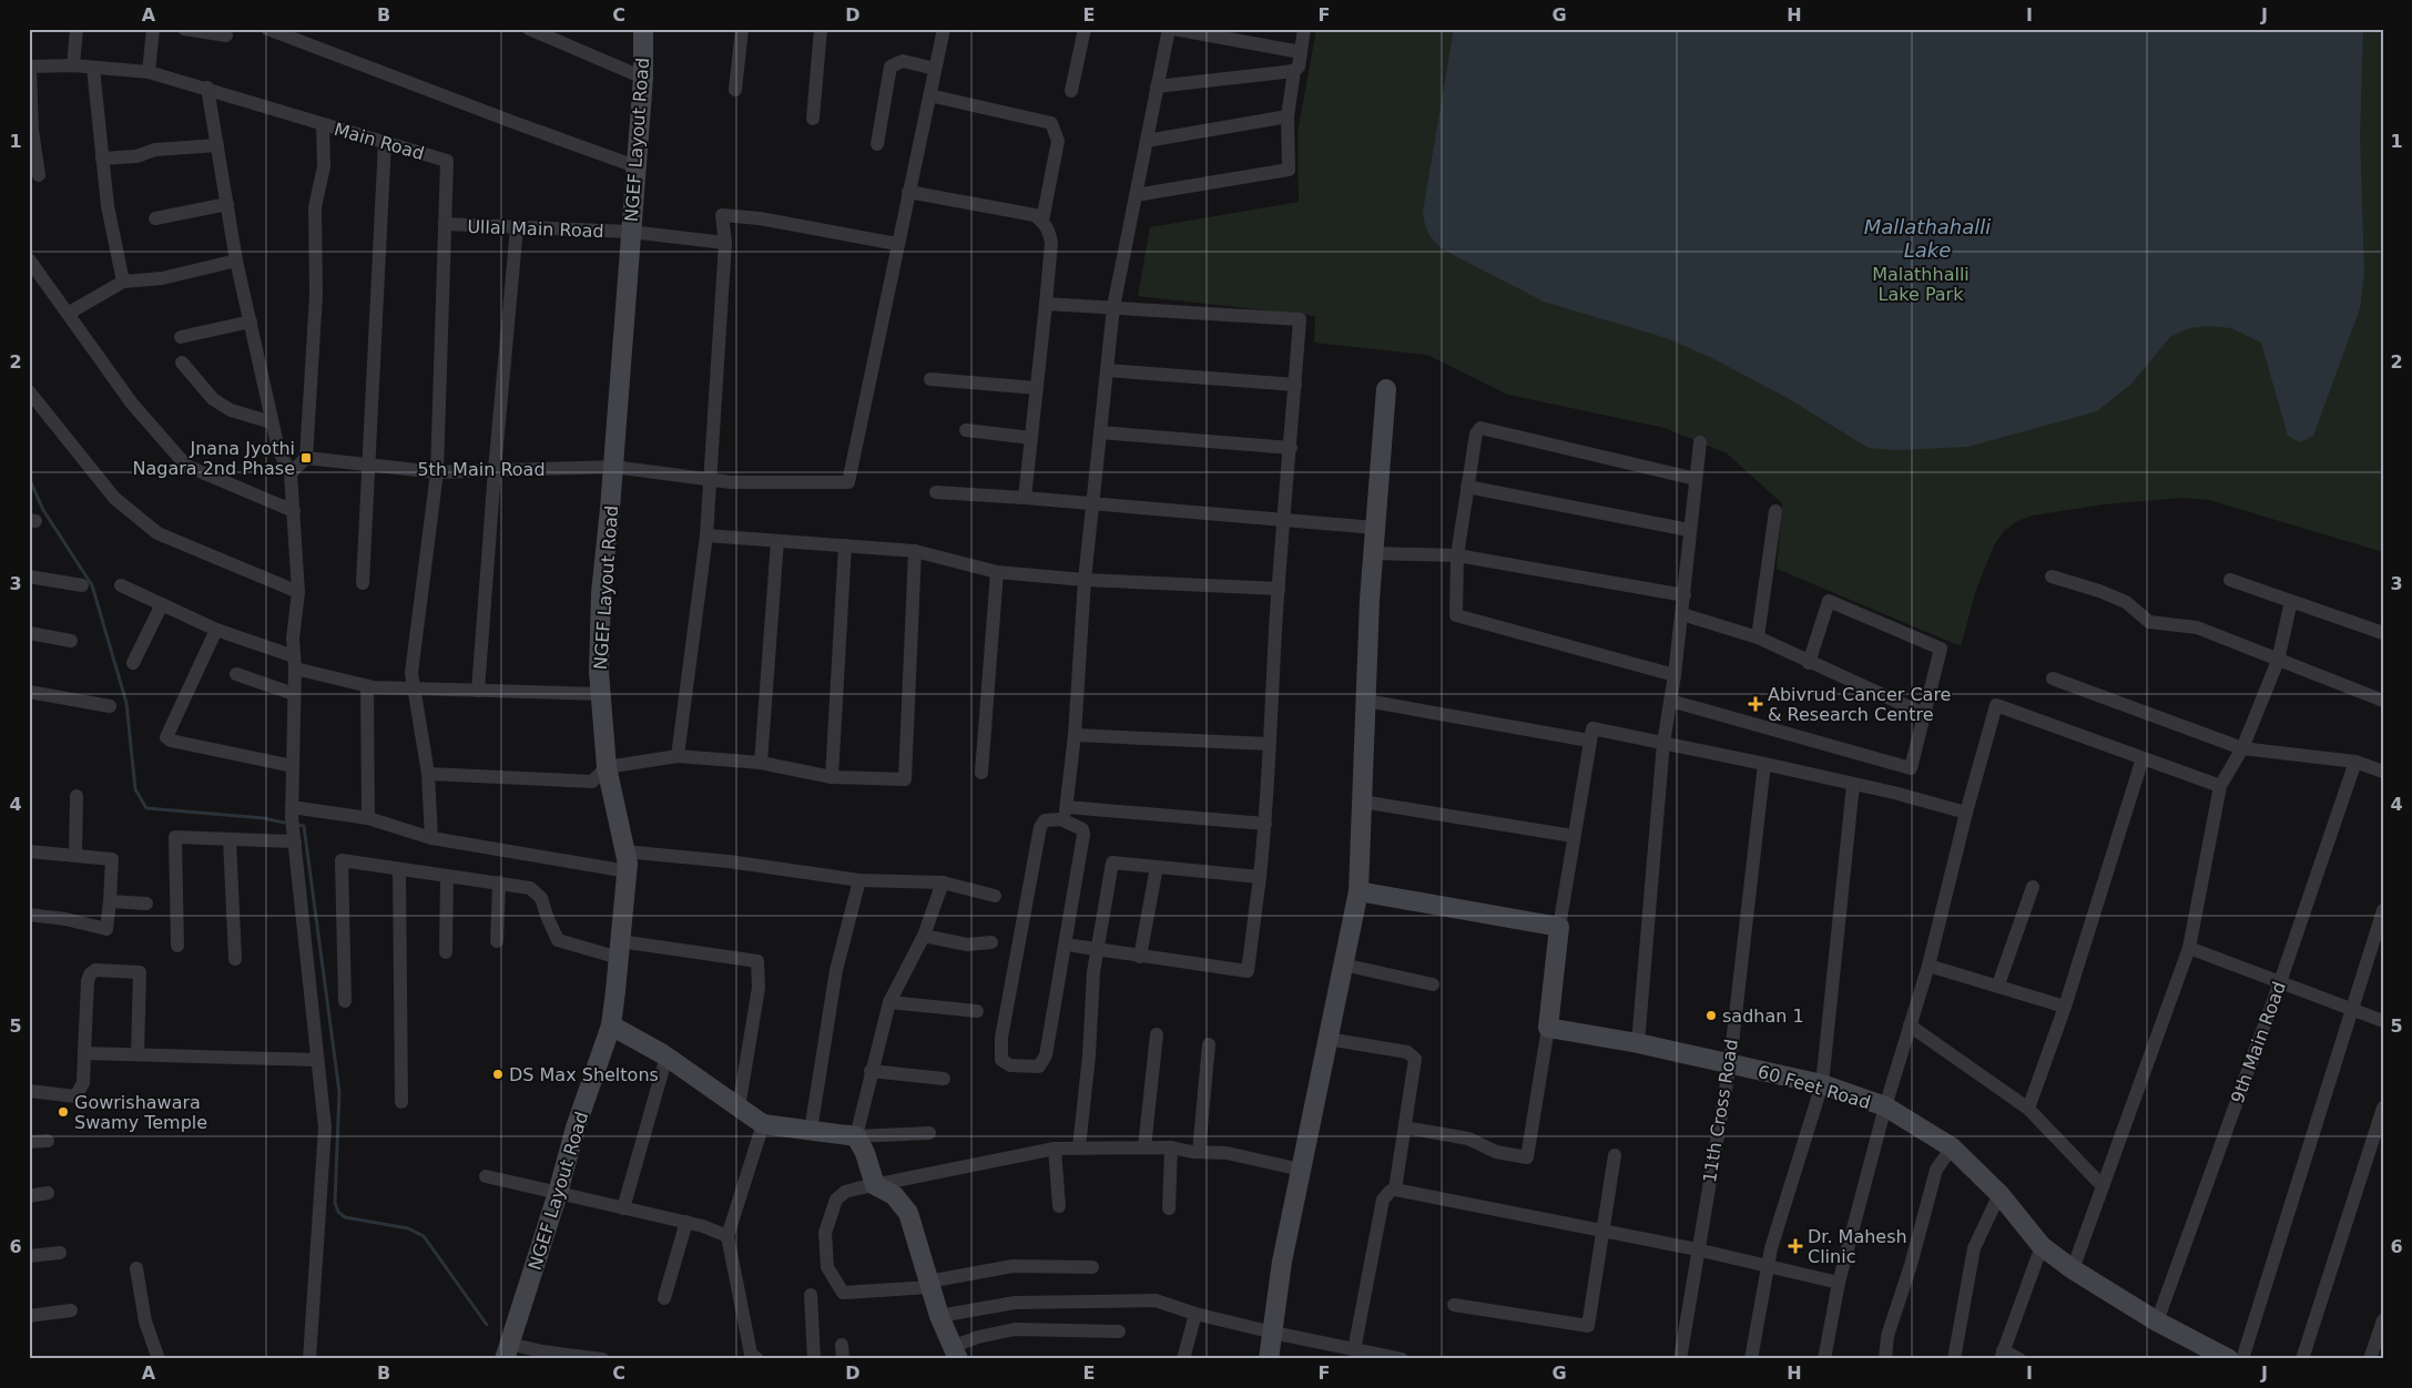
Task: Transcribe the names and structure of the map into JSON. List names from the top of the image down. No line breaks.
{"streets":{"street":["NGEF Layout Road","Main Road","Ullal Main Road","5th Main Road","9th Main Road","60 Feet Road","11th Cross Road"]},"crossings":[["NGEF Layout Road","Ullal Main Road"],["NGEF Layout Road","5th Main Road"],["Main Road","Ullal Main Road"],["9th Main Road","60 Feet Road"],["60 Feet Road","11th Cross Road"]],"water":["Mallathahalli Lake"],"parks":["Malathhalli Lake Park"],"places":{"transit":["Jnana Jyothi Nagara 2nd Phase"],"health":["Abivrud Cancer Care & Research Centre","Dr. Mahesh Clinic"],"other":["sadhan 1","DS Max Sheltons","Gowrishawara Swamy Temple"]},"grid":{"columns":["A","B","C","D","E","F","G","H","I","J"],"rows":["1","2","3","4","5","6"]}}
